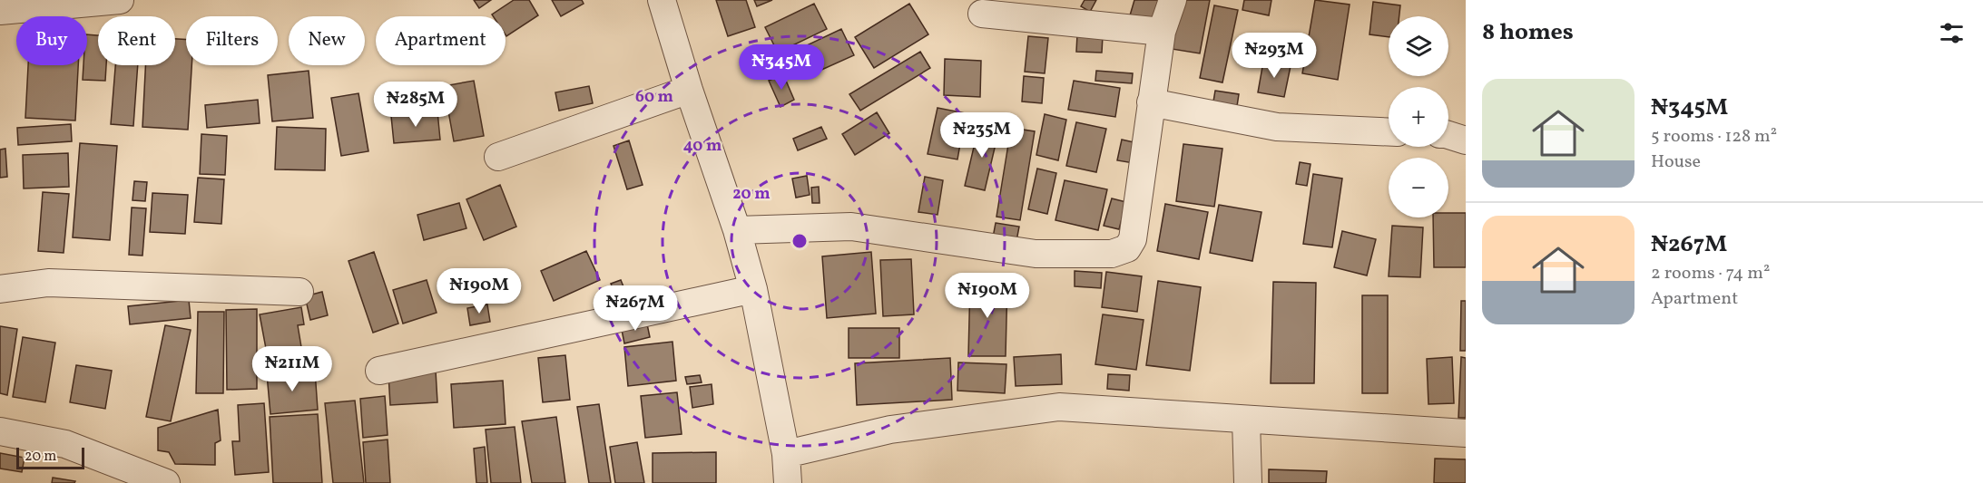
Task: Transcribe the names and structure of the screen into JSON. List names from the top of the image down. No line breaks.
{"scale_bar":"20 m","page":{"heading":"8 homes","map_buttons":["+","−"],"chip":["Buy","Rent","Filters","New","Apartment"],"price":["₦293M","₦345M","₦285M","₦235M","₦190M","₦190M","₦267M","₦211M"],"list":[{"name":"₦345M","note":"5 rooms · 128 m² · House"},{"name":"₦267M","note":"2 rooms · 74 m² · Apartment"}],"scale":"20 m"},"rings":["60 m","40 m","20 m"]}
